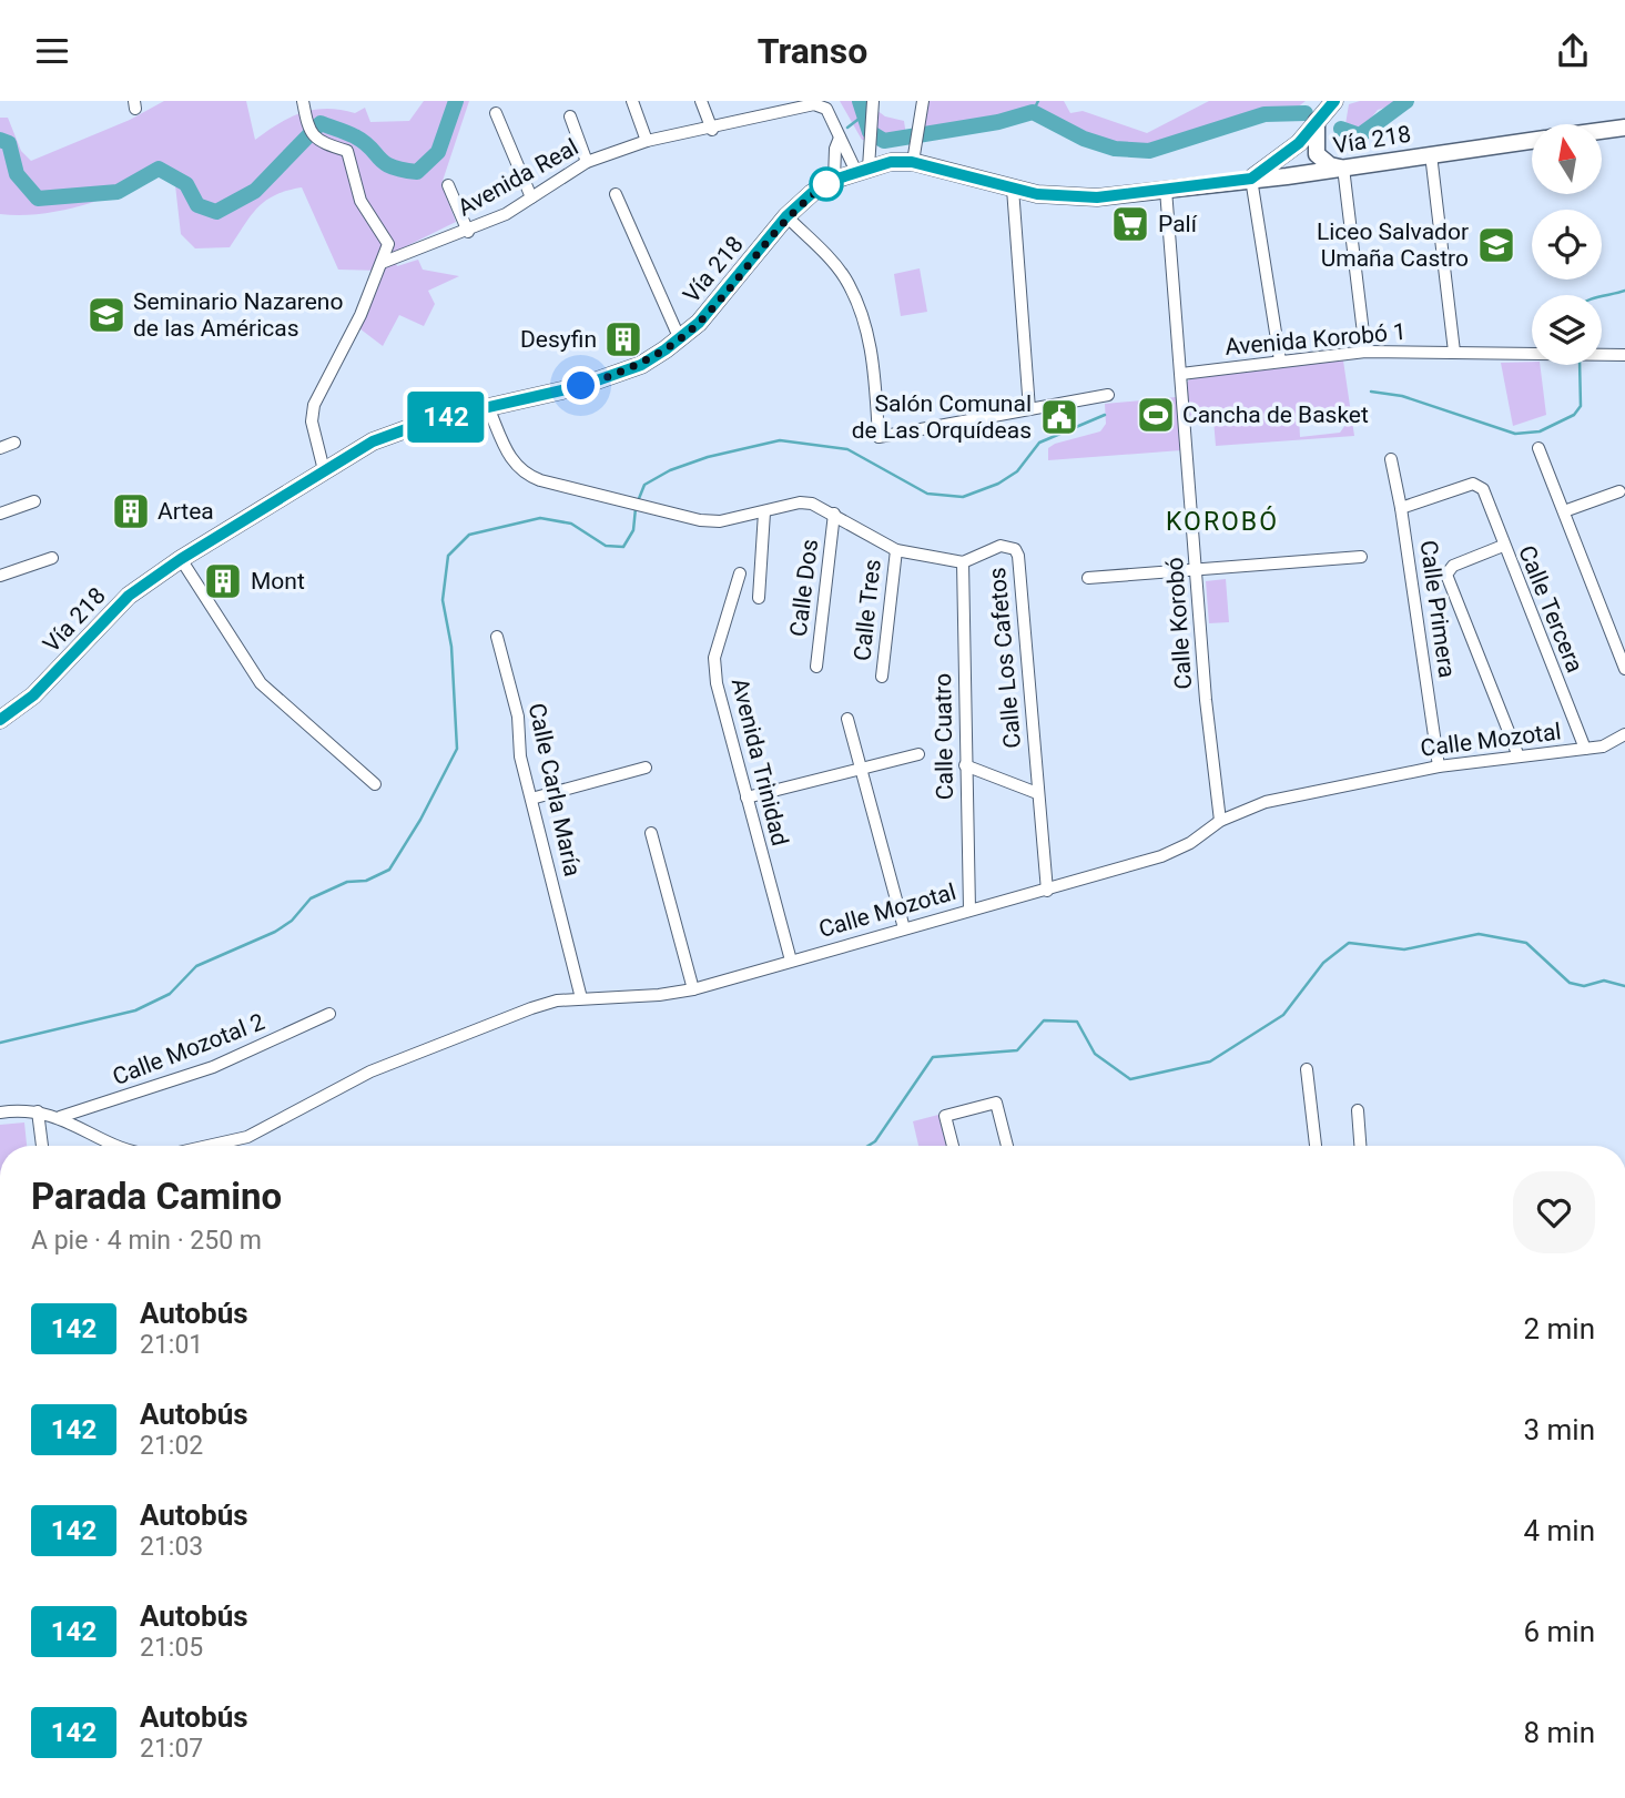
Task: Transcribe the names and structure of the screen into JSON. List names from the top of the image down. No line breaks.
{"streets":{"main road":["Vía 218"],"street":["Avenida Real","Avenida Korobó 1","Calle Dos","Calle Primera","Calle Tercera","Calle Tres","Calle Korobó","Calle Los Cafetos","Calle Cuatro","Calle Mozotal","Avenida Trinidad","Calle Carla María","Calle Mozotal 2"]},"crossings":[["Vía 218","Avenida Real"],["Vía 218","Calle Korobó"],["Vía 218","Calle Los Cafetos"],["Avenida Korobó 1","Calle Korobó"],["Calle Dos","Calle Los Cafetos"],["Calle Primera","Calle Tercera"],["Calle Primera","Calle Mozotal"],["Calle Tercera","Calle Mozotal"],["Calle Tres","Calle Los Cafetos"],["Calle Korobó","Calle Mozotal"],["Calle Los Cafetos","Calle Cuatro"],["Calle Los Cafetos","Calle Mozotal"],["Calle Cuatro","Calle Mozotal"],["Calle Mozotal","Avenida Trinidad"],["Calle Mozotal","Calle Carla María"]],"districts":["KOROBÓ"],"places":{"supermarket":["Palí"],"school or university":["Liceo Salvador Umaña Castro","Seminario Nazareno de las Américas"],"building":["Desyfin","Artea","Mont"],"sports":["Cancha de Basket"],"public building":["Salón Comunal de Las Orquídeas"]},"lines":["bus line 142"],"north":"top","page":{"header":"Transo","on_map":"142","heading":["Parada Camino","A pie · 4 min · 250 m"],"list":[{"mark":"142","name":"Autobús","note":"21:01","value":"2 min"},{"mark":"142","name":"Autobús","note":"21:02","value":"3 min"},{"mark":"142","name":"Autobús","note":"21:03","value":"4 min"},{"mark":"142","name":"Autobús","note":"21:05","value":"6 min"},{"mark":"142","name":"Autobús","note":"21:07","value":"8 min"}]}}
